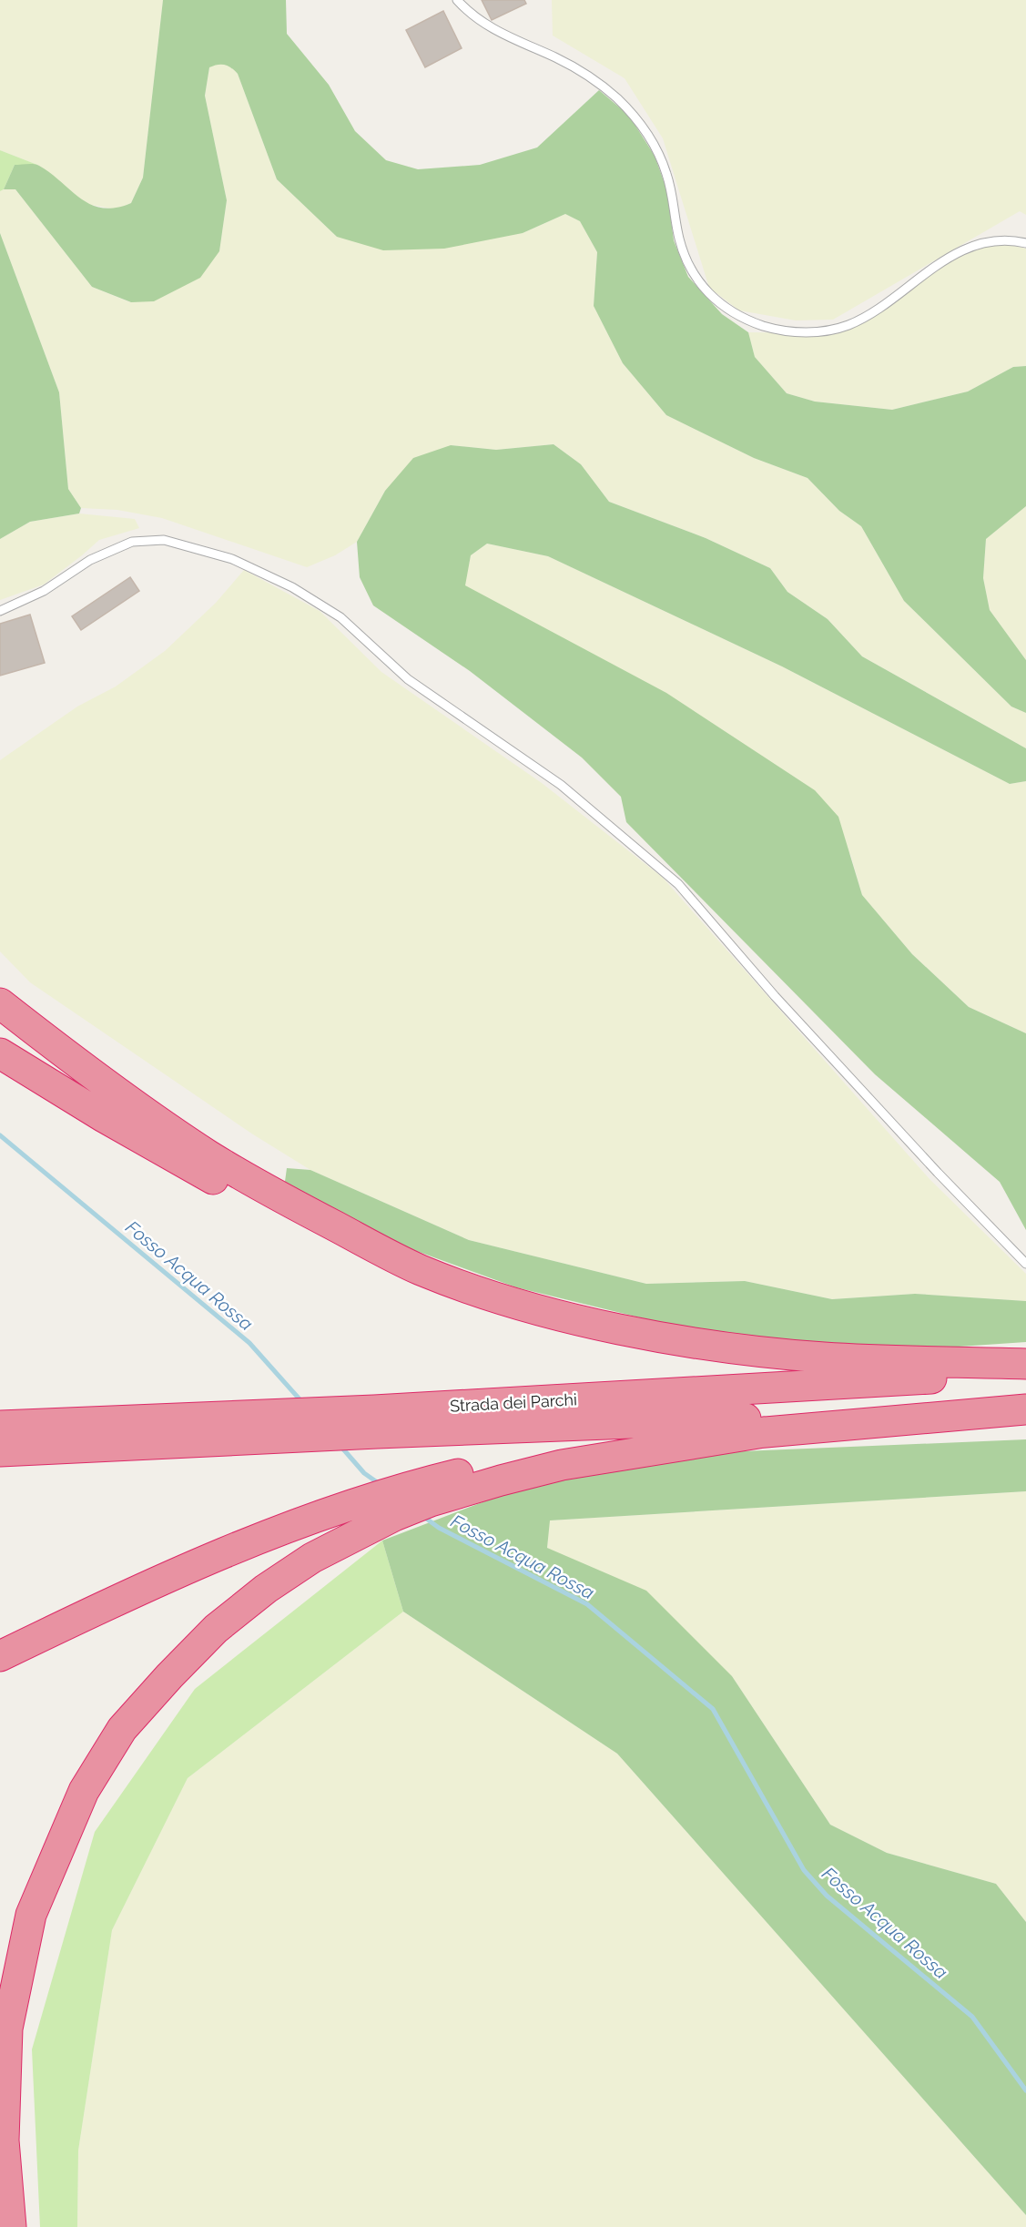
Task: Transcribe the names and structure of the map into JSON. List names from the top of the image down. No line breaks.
{"streets":{"highway":["Strada dei Parchi"]},"water":["Fosso Acqua Rossa"]}
